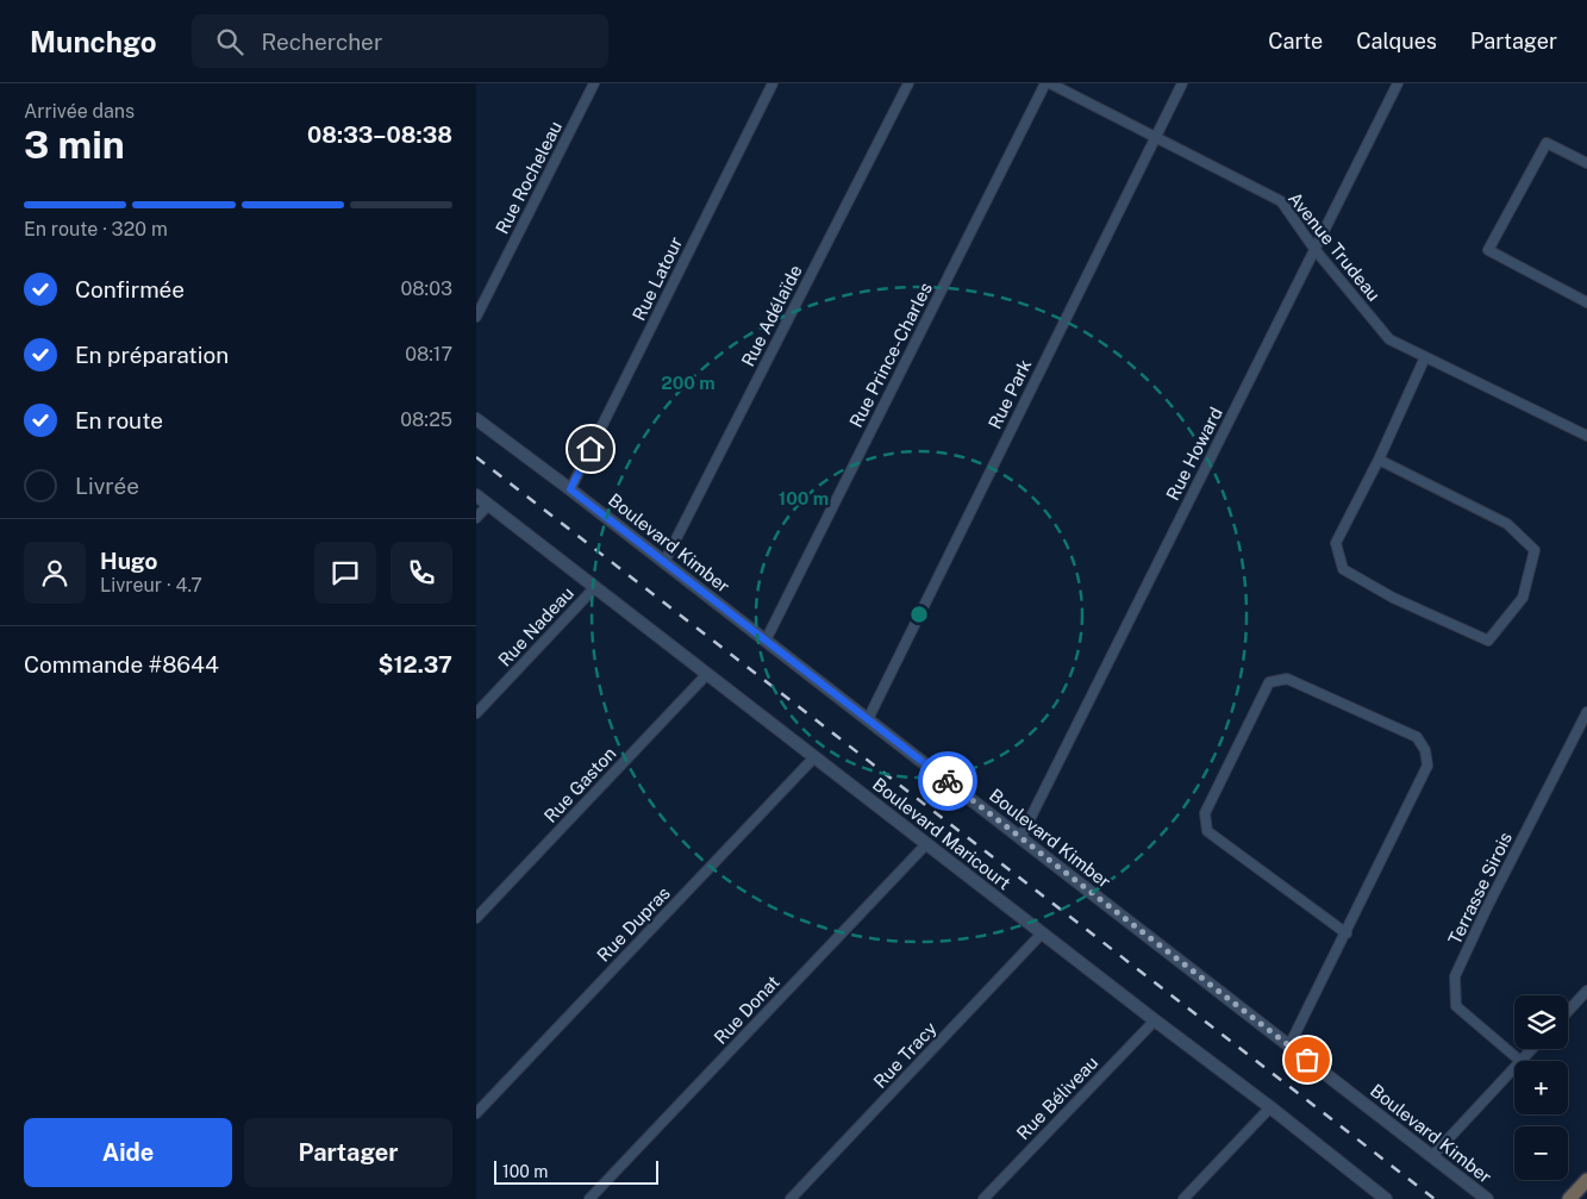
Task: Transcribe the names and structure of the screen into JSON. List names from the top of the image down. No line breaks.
{"streets":{"street":["Rue Rocheleau","Avenue Trudeau","Rue Latour","Rue Adélaïde","Rue Prince-Charles","Rue Park","Rue Howard","Boulevard Kimber","Rue Nadeau","Rue Gaston","Boulevard Maricourt","Terrasse Sirois","Rue Dupras","Rue Donat","Rue Tracy","Rue Béliveau"]},"crossings":[["Avenue Trudeau","Rue Park"],["Avenue Trudeau","Rue Howard"],["Rue Latour","Boulevard Kimber"],["Rue Adélaïde","Boulevard Kimber"],["Rue Prince-Charles","Boulevard Kimber"],["Rue Park","Boulevard Kimber"],["Rue Howard","Boulevard Kimber"],["Rue Nadeau","Boulevard Maricourt"],["Rue Gaston","Boulevard Maricourt"],["Boulevard Maricourt","Rue Dupras"],["Boulevard Maricourt","Rue Donat"],["Boulevard Maricourt","Rue Tracy"],["Boulevard Maricourt","Rue Béliveau"]],"scale_bar":"100 m","page":{"header":"Munchgo","search":"Rechercher","nav":["Carte","Calques","Partager"],"heading":["3 min","Arrivée dans","08:33–08:38"],"panel":["Hugo","Livreur · 4.7","Commande #8644","$12.37"],"bar":"En route · 320 m","list":[["Confirmée","08:03"],["En préparation","08:17"],["En route","08:25"],"Livrée"],"map_buttons":["+","−"],"buttons":["Aide","Partager"],"scale":"100 m"},"rings":["200 m","100 m"]}
